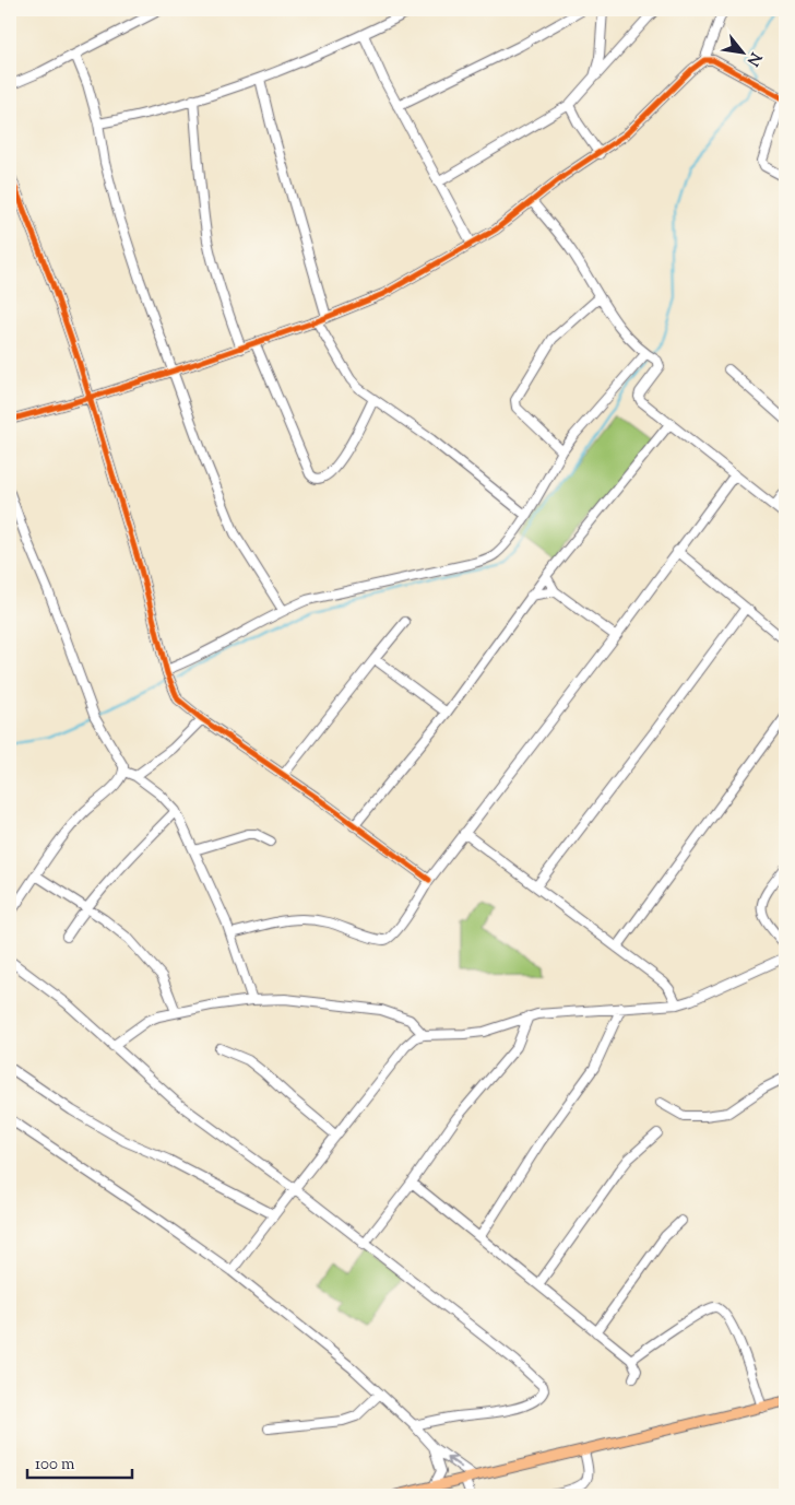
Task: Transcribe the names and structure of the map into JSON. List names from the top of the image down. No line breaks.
{"scale_bar":"100 m","north":"bottom right"}
